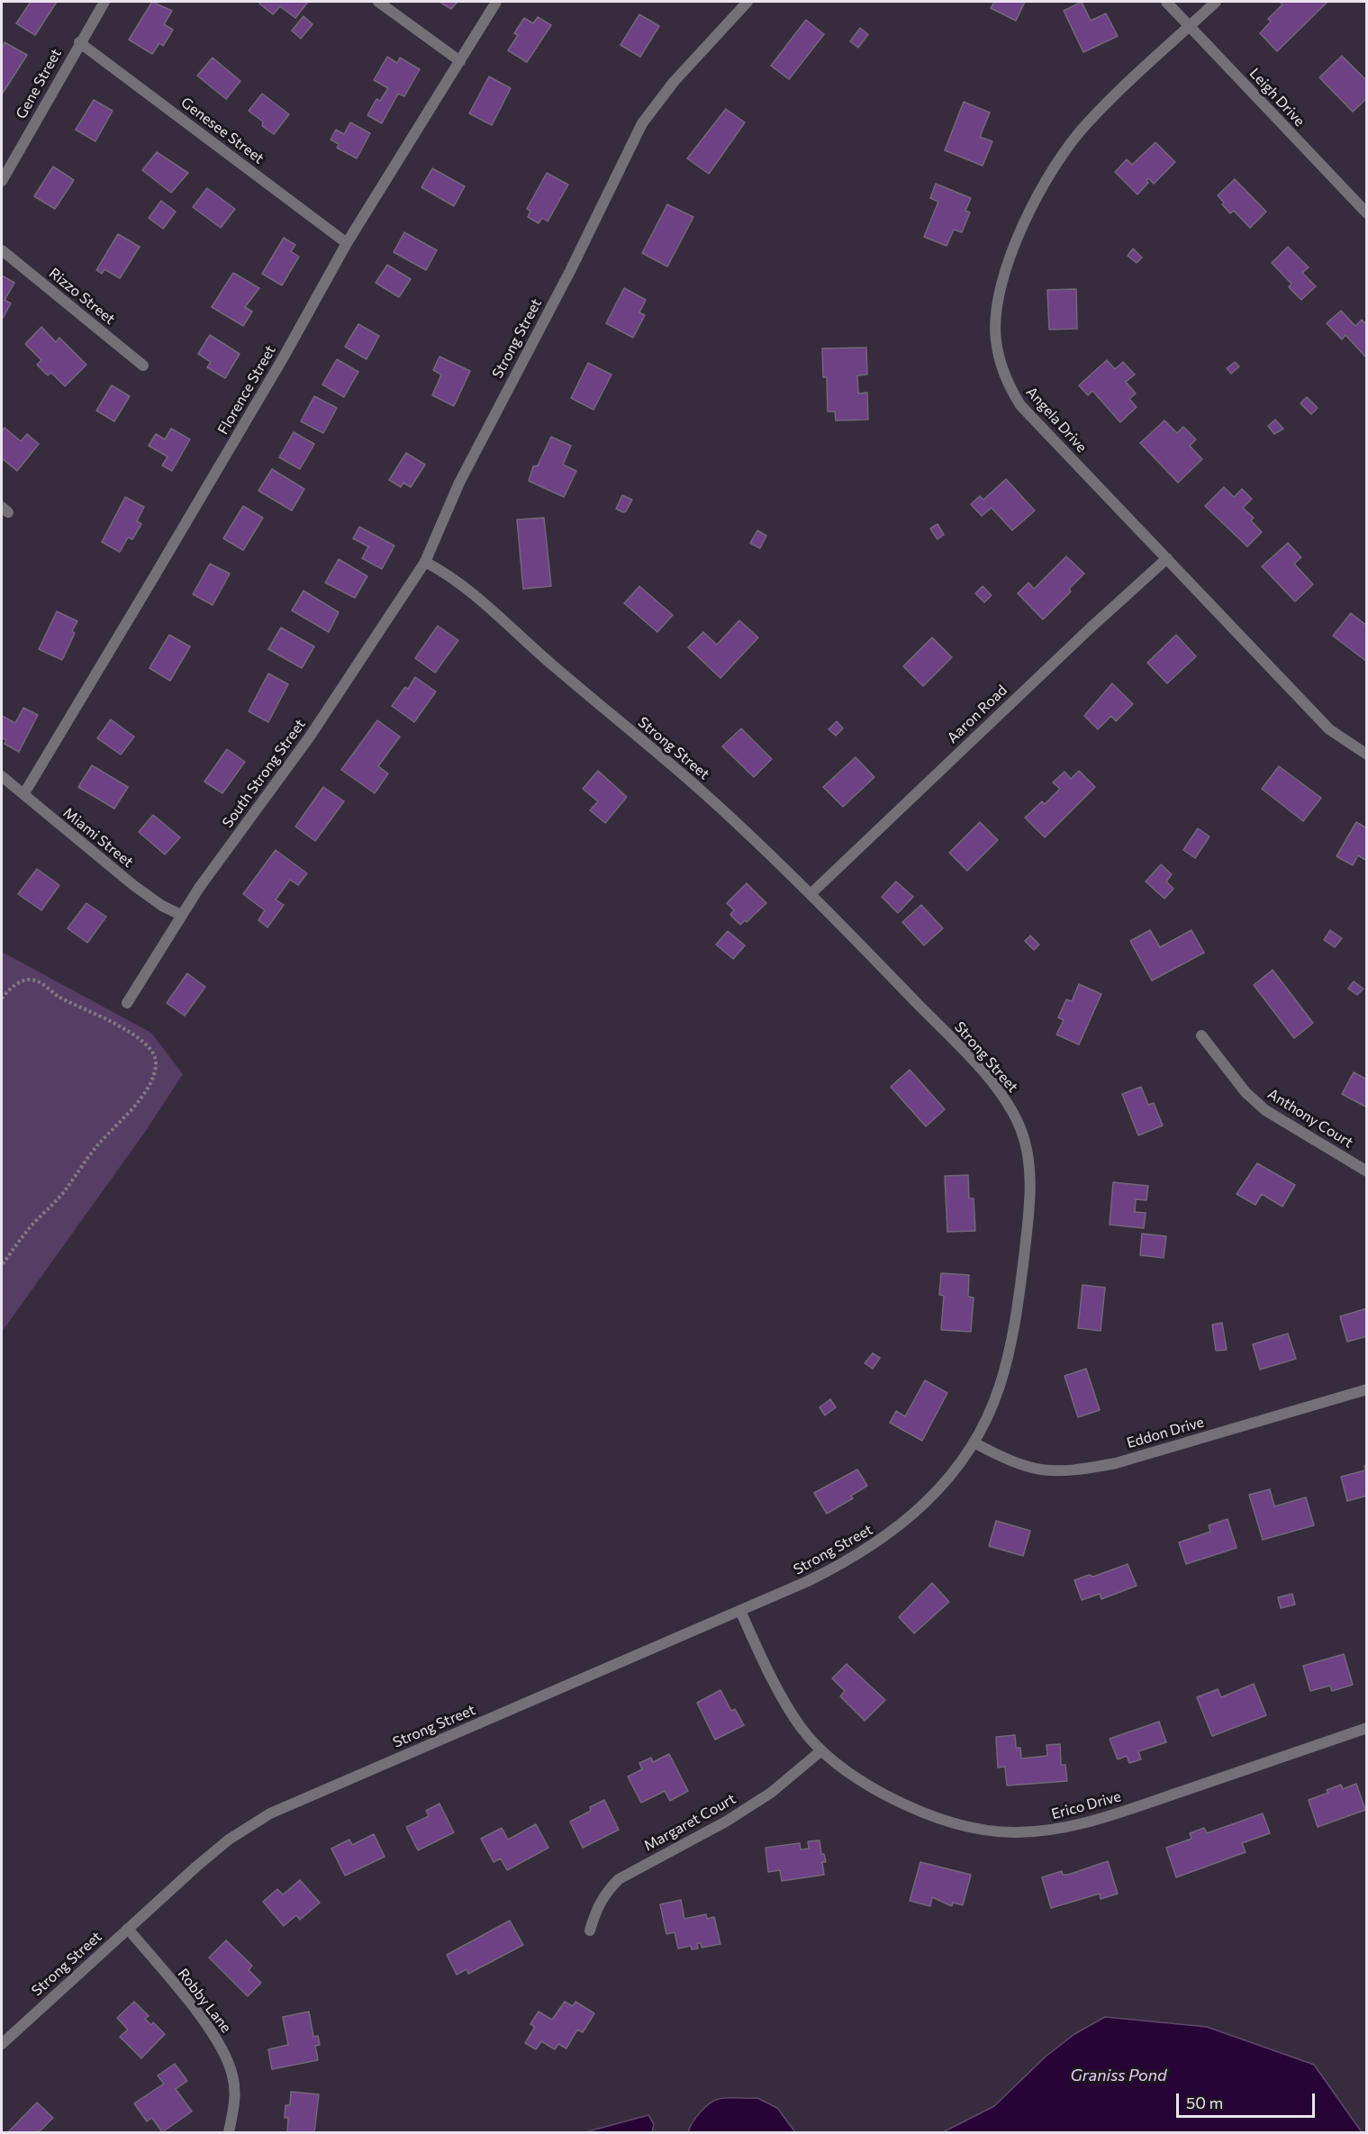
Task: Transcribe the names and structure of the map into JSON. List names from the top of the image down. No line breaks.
{"streets":{"street":["Gene Street","Leigh Drive","Genesee Street","Rizzo Street","Strong Street","Florence Street","Angela Drive","Aaron Road","South Strong Street","Miami Street","Anthony Court","Eddon Drive","Erico Drive","Margaret Court","Robby Lane"]},"crossings":[["Gene Street","Genesee Street"],["Leigh Drive","Angela Drive"],["Genesee Street","Florence Street"],["Strong Street","Aaron Road"],["Strong Street","South Strong Street"],["Strong Street","Eddon Drive"],["Strong Street","Erico Drive"],["Strong Street","Robby Lane"],["Florence Street","Miami Street"],["Angela Drive","Aaron Road"],["South Strong Street","Miami Street"],["Erico Drive","Margaret Court"]],"water":["Graniss Pond"],"scale_bar":"50 m"}
